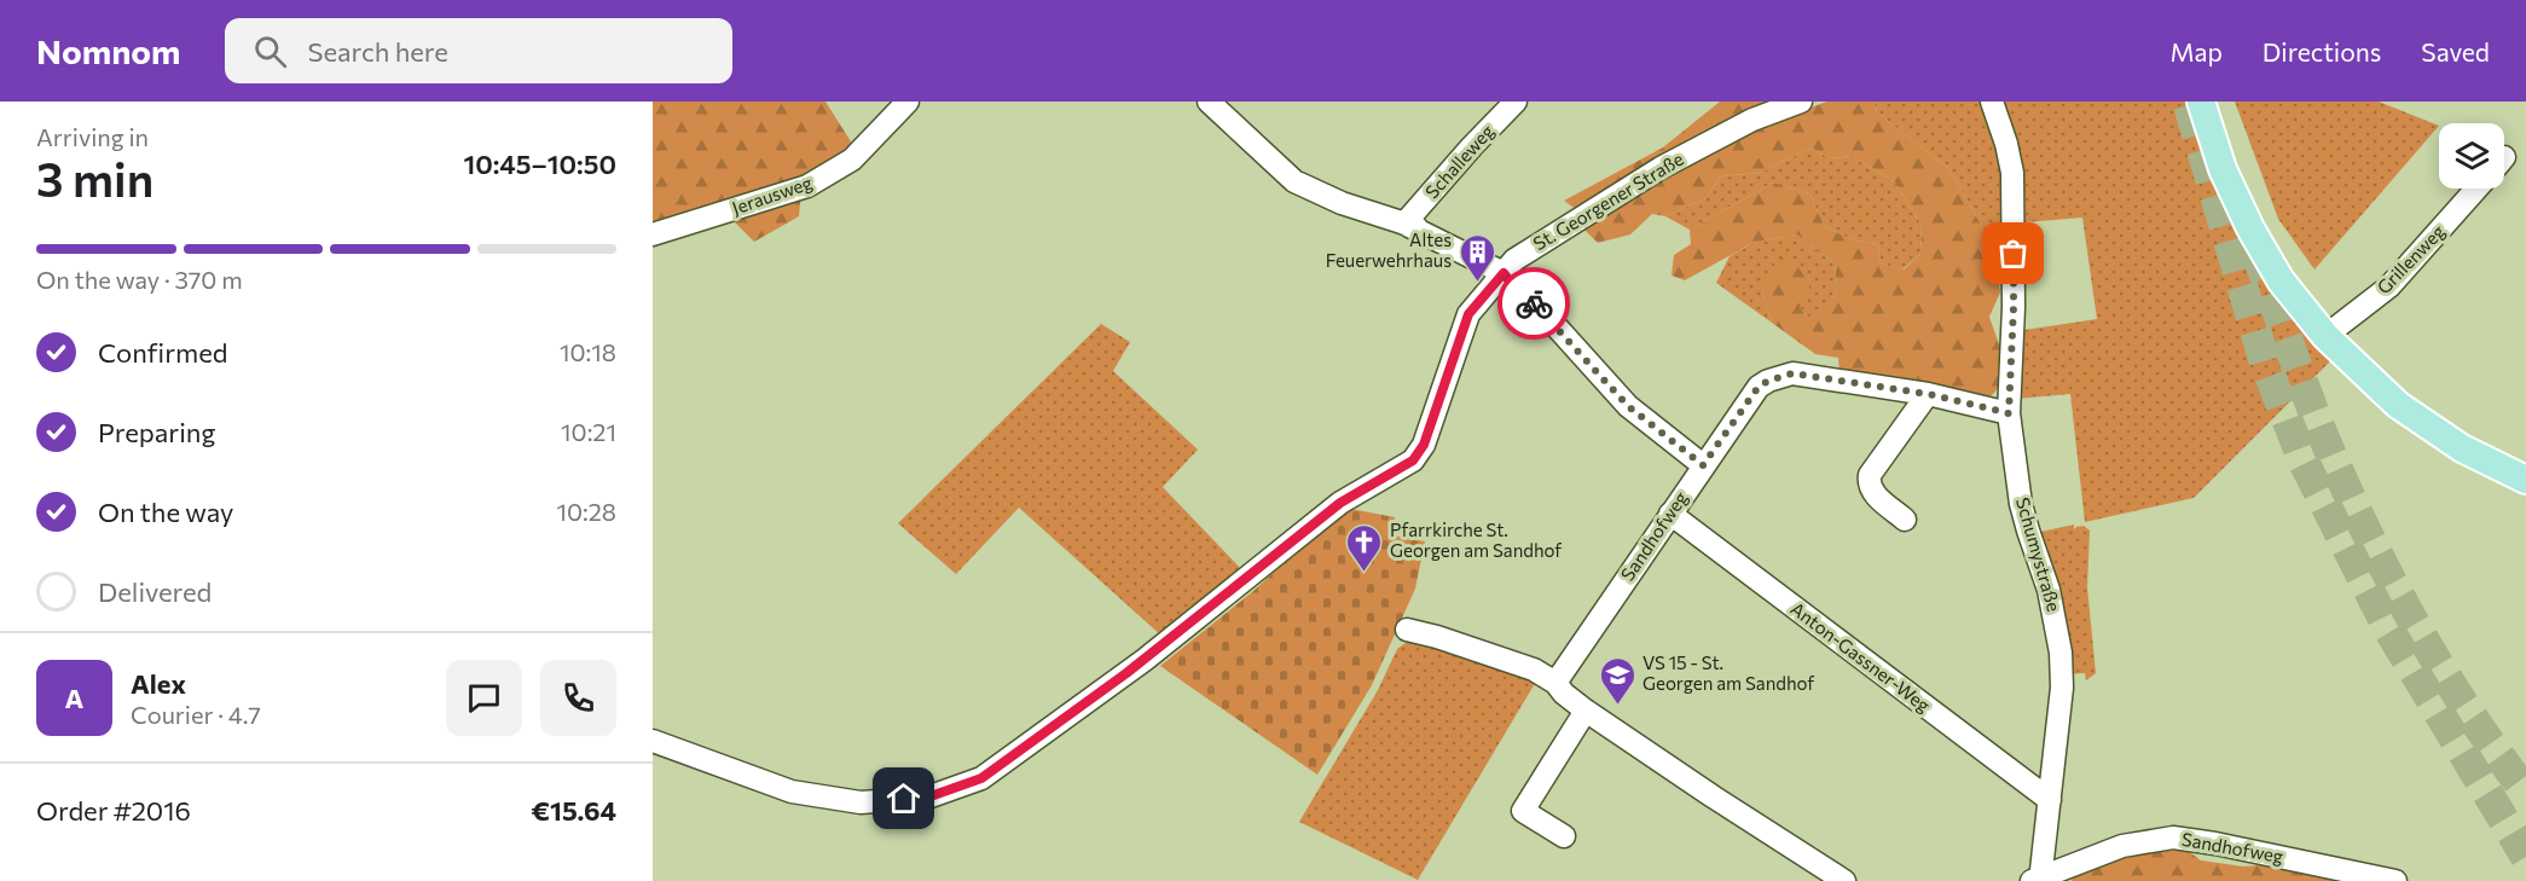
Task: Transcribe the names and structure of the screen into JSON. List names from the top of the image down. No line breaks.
{"streets":{"street":["Schalleweg","Jerausweg","St. Georgener Straße","Grillenweg","Sandhofweg","Schumystraße","Anton-Gassner-Weg"]},"crossings":[["Sandhofweg","Schumystraße"],["Sandhofweg","Anton-Gassner-Weg"],["Schumystraße","Anton-Gassner-Weg"]],"places":{"building":["Altes Feuerwehrhaus"],"church":["Pfarrkirche St. Georgen am Sandhof"],"school or university":["VS 15 - St. Georgen am Sandhof"]},"page":{"header":"Nomnom","search":"Search here","nav":["Map","Directions","Saved"],"heading":["3 min","Arriving in","10:45–10:50"],"panel":["Alex","Courier · 4.7","Order #2016","€15.64"],"bar":"On the way · 370 m","list":[["Confirmed","10:18"],["Preparing","10:21"],["On the way","10:28"],"Delivered"],"round":"A"}}
